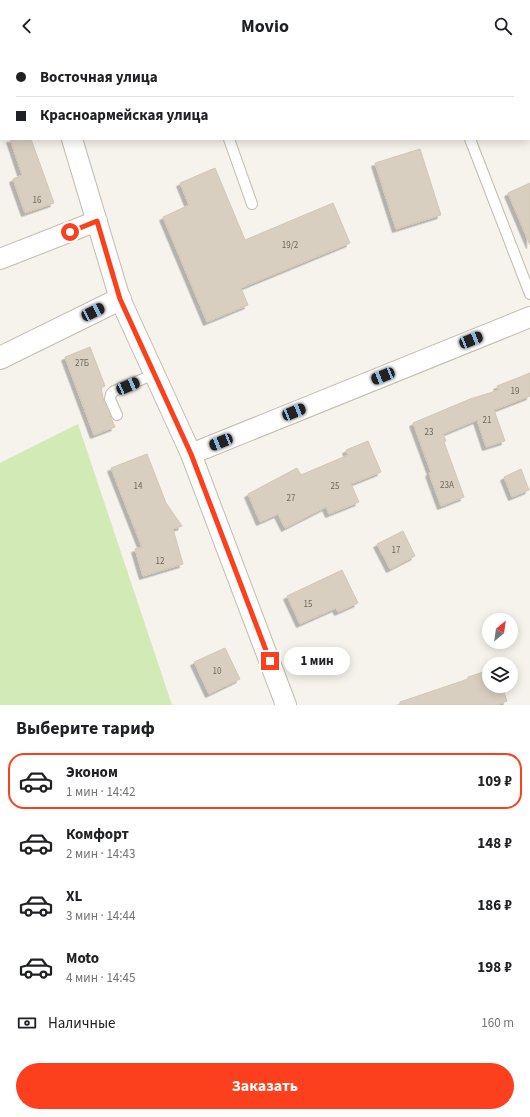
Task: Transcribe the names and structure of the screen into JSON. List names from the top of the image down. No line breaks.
{"house_numbers":["16","19/2","27Б","19","21","23","23А","14","25","27","17","12","15","10"],"north":"top right","page":{"header":"Movio","banner":["Восточная улица","Красноармейская улица"],"bubble":"1 мин","heading":"Выберите тариф","list":[{"name":"Эконом","note":"1 мин · 14:42","value":"109 ₽"},{"name":"Комфорт","note":"2 мин · 14:43","value":"148 ₽"},{"name":"XL","note":"3 мин · 14:44","value":"186 ₽"},{"name":"Moto","note":"4 мин · 14:45","value":"198 ₽"}],"pay":["Наличные","160 m"],"buttons":"Заказать"}}
